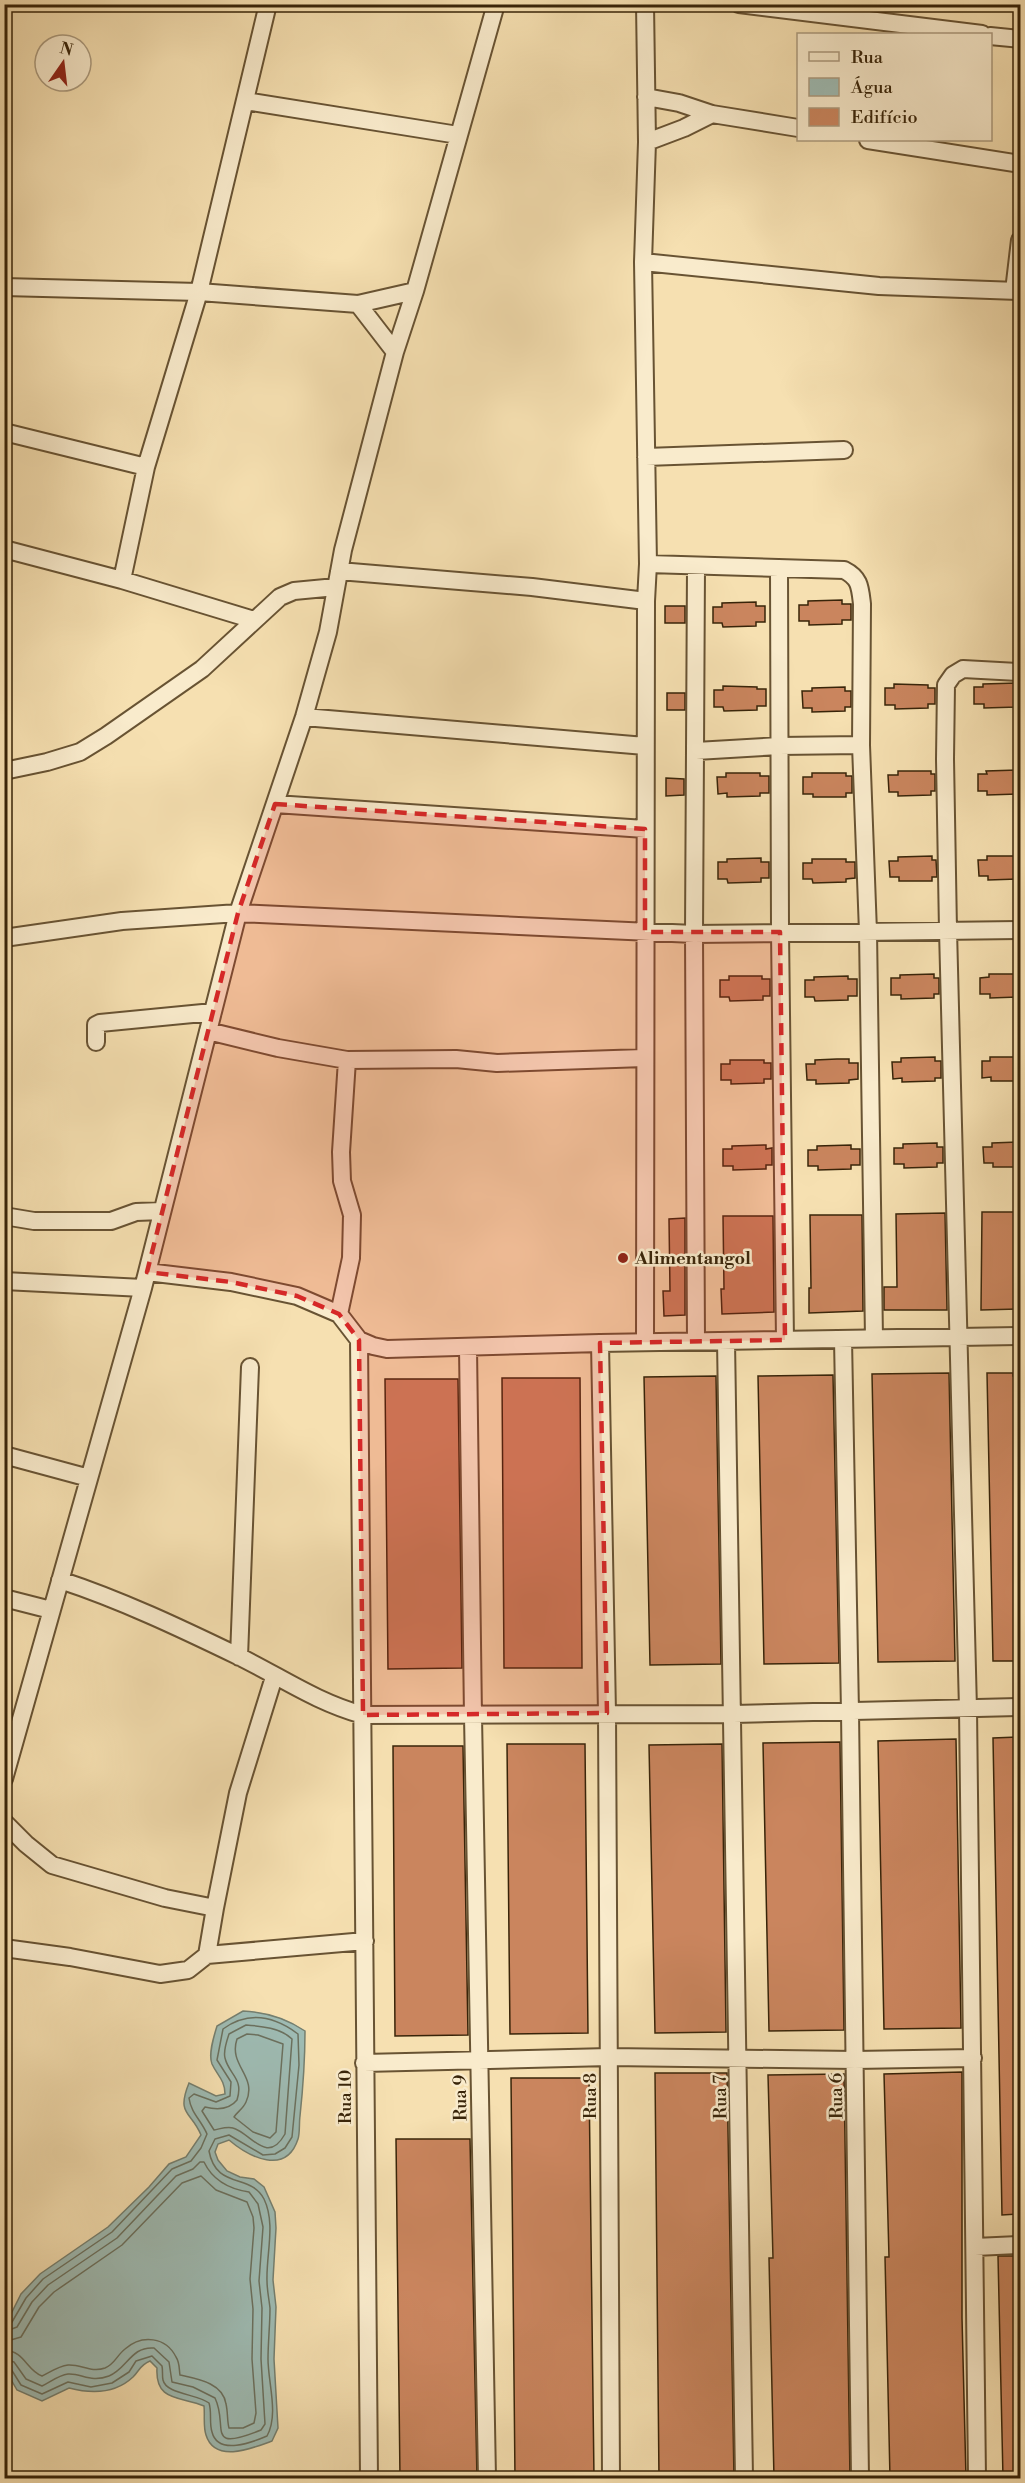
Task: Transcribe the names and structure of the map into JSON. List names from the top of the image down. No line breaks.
{"streets":{"street":["Rua 8","Rua 6","Rua 10","Rua 7","Rua 9"]},"places":["Alimentangol"],"legend":["Rua","Água","Edifício"],"north":"top"}
